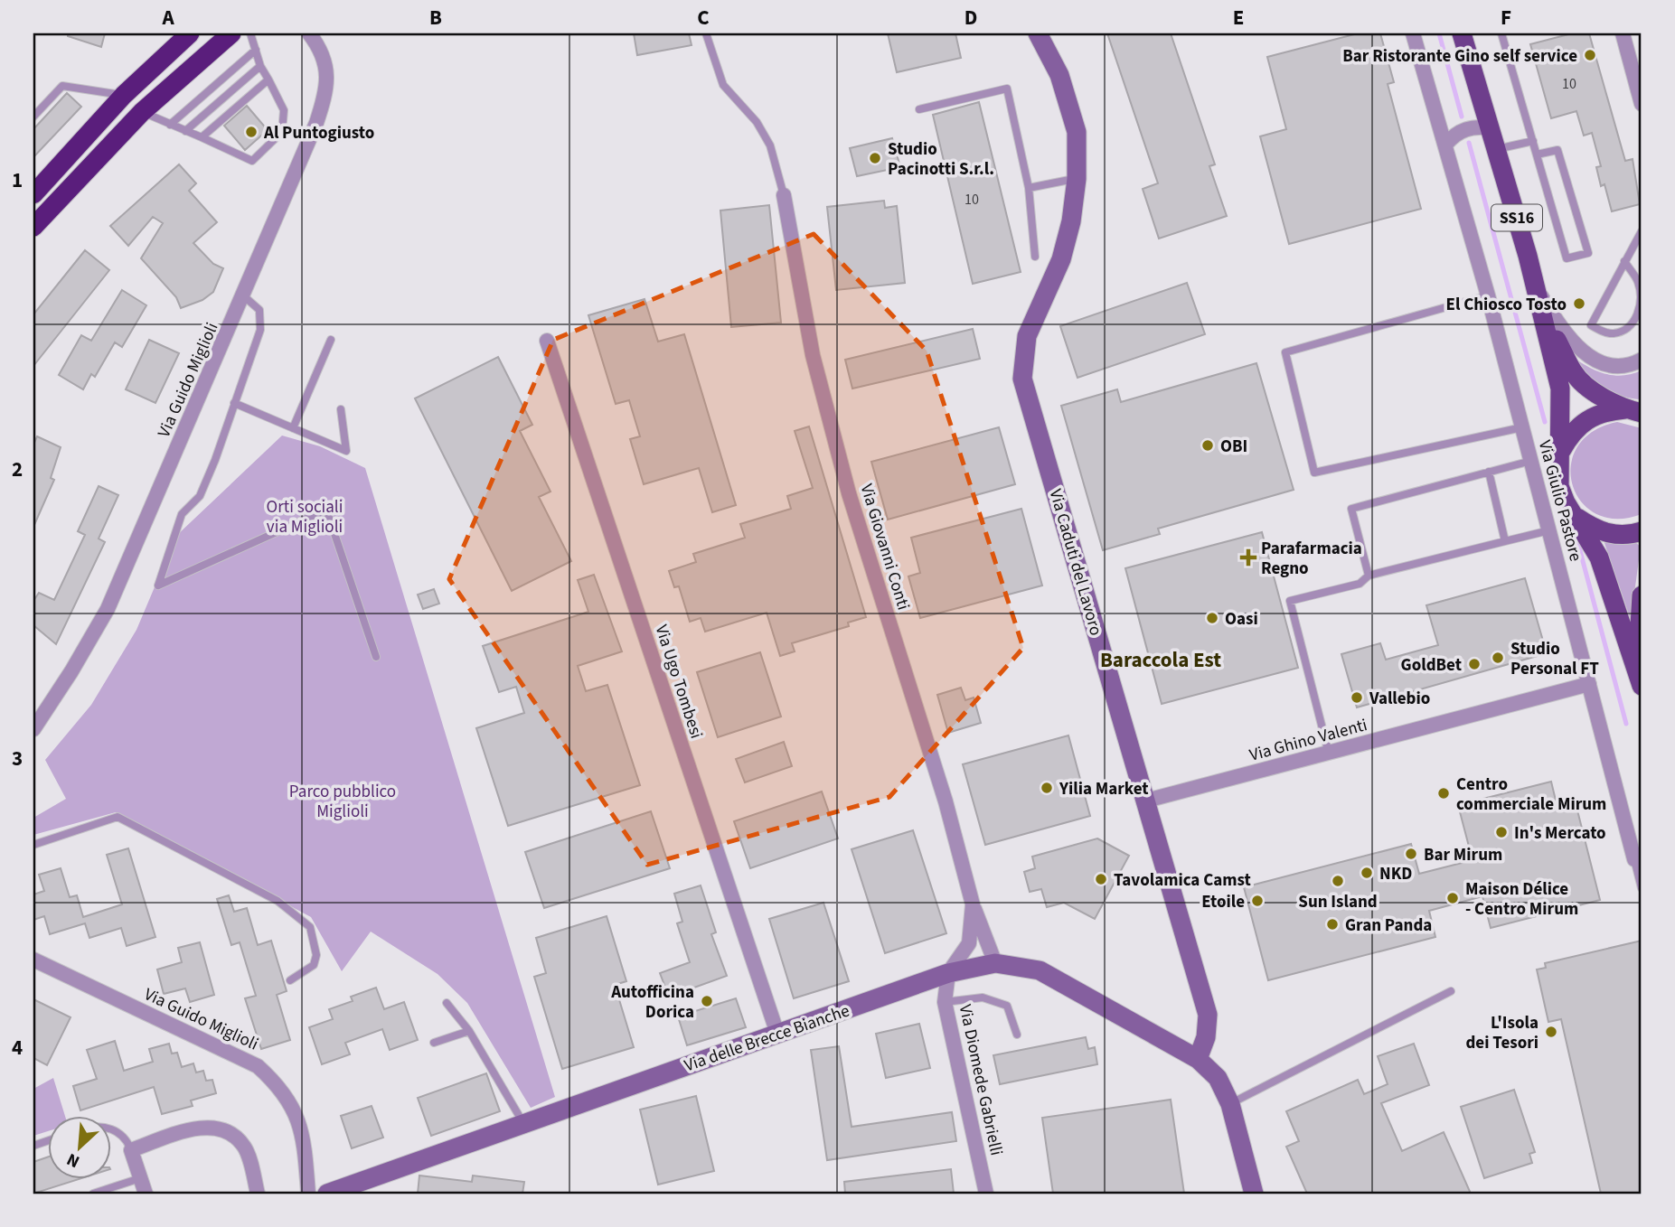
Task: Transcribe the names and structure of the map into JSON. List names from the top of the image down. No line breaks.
{"streets":{"main road":["SS16"],"street":["Via Guido Miglioli","Via Giulio Pastore","Via Giovanni Conti","Via Caduti del Lavoro","Via Ugo Tombesi","Via Ghino Valenti","Via delle Brecce Bianche","Via Diomede Gabrielli"]},"crossings":[["Via Giulio Pastore","Via Ghino Valenti"],["Via Giovanni Conti","Via delle Brecce Bianche"],["Via Giovanni Conti","Via Diomede Gabrielli"],["Via Caduti del Lavoro","Via Ghino Valenti"],["Via Caduti del Lavoro","Via delle Brecce Bianche"],["Via Ugo Tombesi","Via delle Brecce Bianche"],["Via delle Brecce Bianche","Via Diomede Gabrielli"]],"districts":["Baraccola Est"],"parks":["Orti sociali via Miglioli","Parco pubblico Miglioli"],"places":{"other":["Bar Ristorante Gino self service","Al Puntogiusto","Studio Pacinotti S.r.l.","El Chiosco Tosto","OBI","Oasi","Studio Personal FT","GoldBet","Vallebio","Yilia Market","Centro commerciale Mirum","In's Mercato","Bar Mirum","NKD","Tavolamica Camst","Sun Island","Maison Délice - Centro Mirum","Etoile","Gran Panda","Autofficina Dorica","L'Isola dei Tesori"],"health":["Parafarmacia Regno"]},"house_numbers":["10","10"],"north":"bottom left","grid":{"columns":["A","B","C","D","E","F"],"rows":["1","2","3","4"]}}
